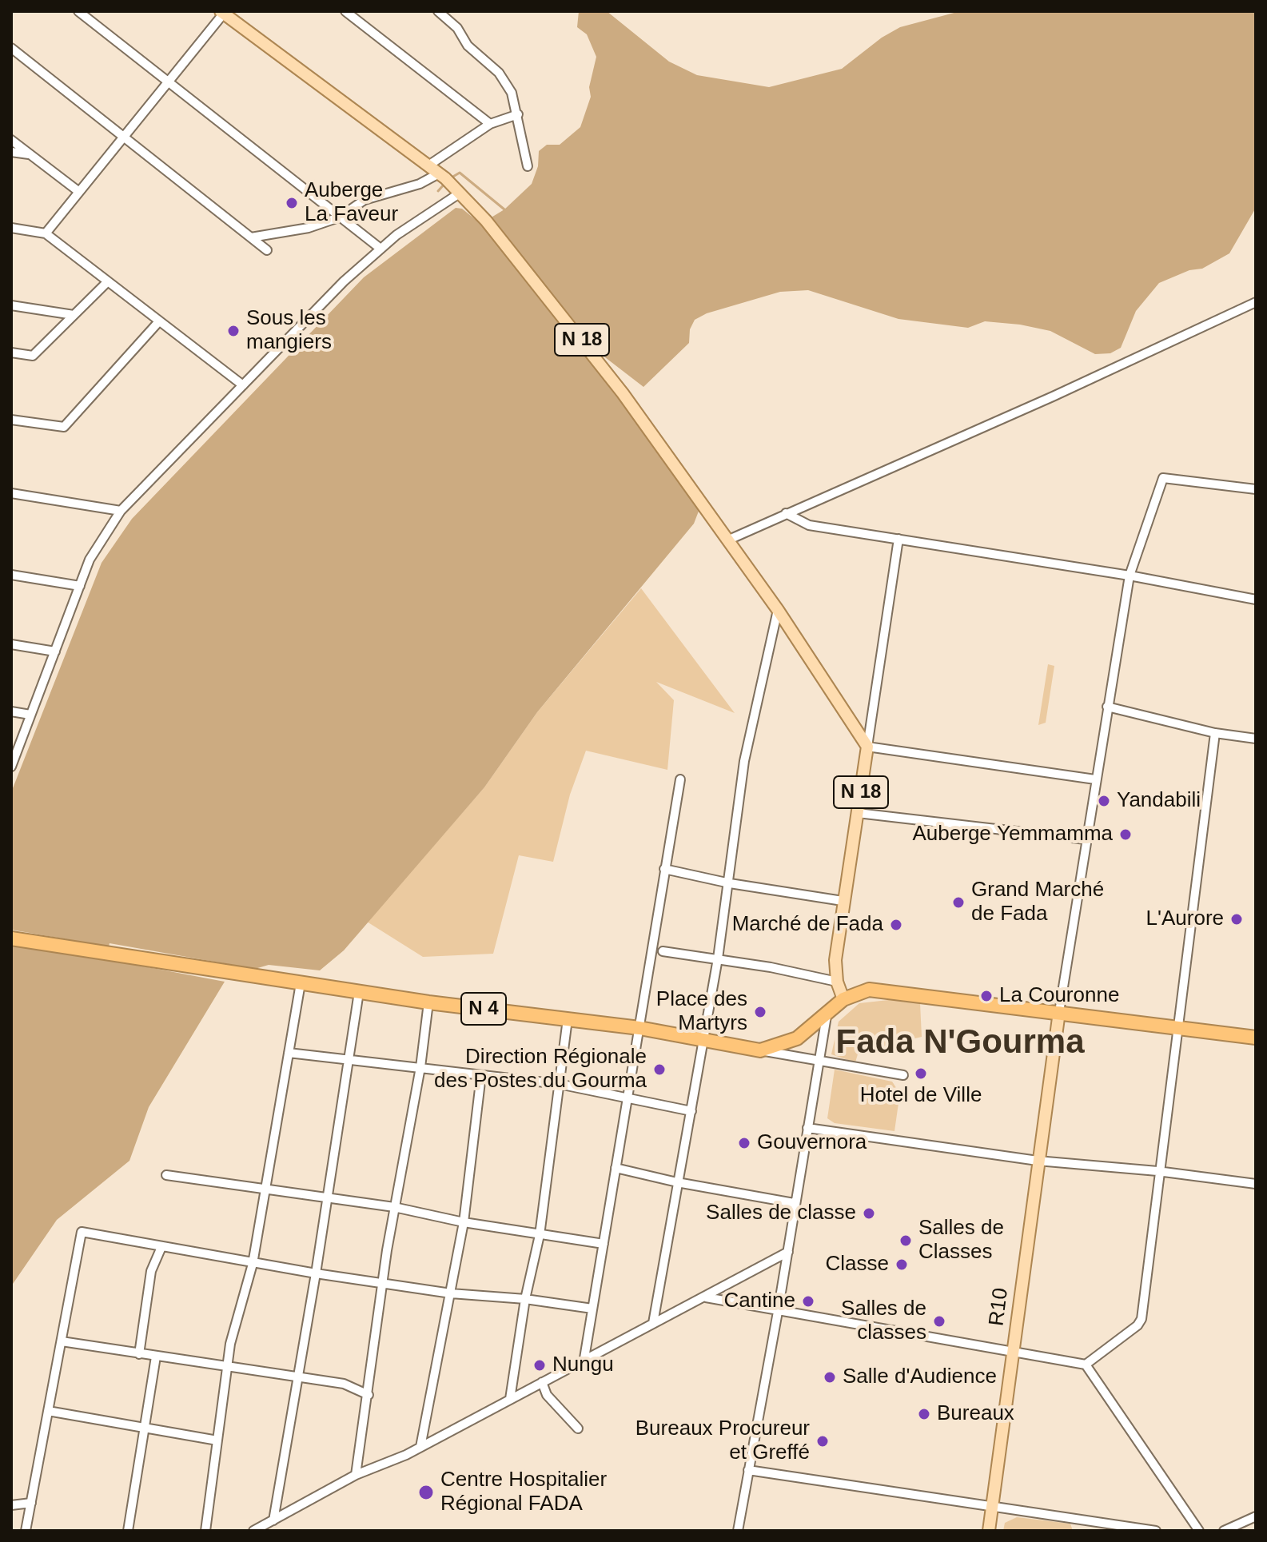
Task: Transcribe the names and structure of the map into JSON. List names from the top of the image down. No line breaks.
{"streets":{"highway":["N 4"],"main road":["N 18","R10"]},"crossings":[["N 18","N 4"],["N 4","R10"]],"districts":["Fada N'Gourma"],"places":["Auberge La Faveur","Sous les mangiers","Yandabili","Auberge Yemmamma","Grand Marché de Fada","L'Aurore","Marché de Fada","La Couronne","Place des Martyrs","Direction Régionale des Postes du Gourma","Hotel de Ville","Gouvernora","Salles de classe","Salles de Classes","Classe","Cantine","Salles de classes","Nungu","Salle d'Audience","Bureaux","Bureaux Procureur et Greffé","Centre Hospitalier Régional FADA"]}
